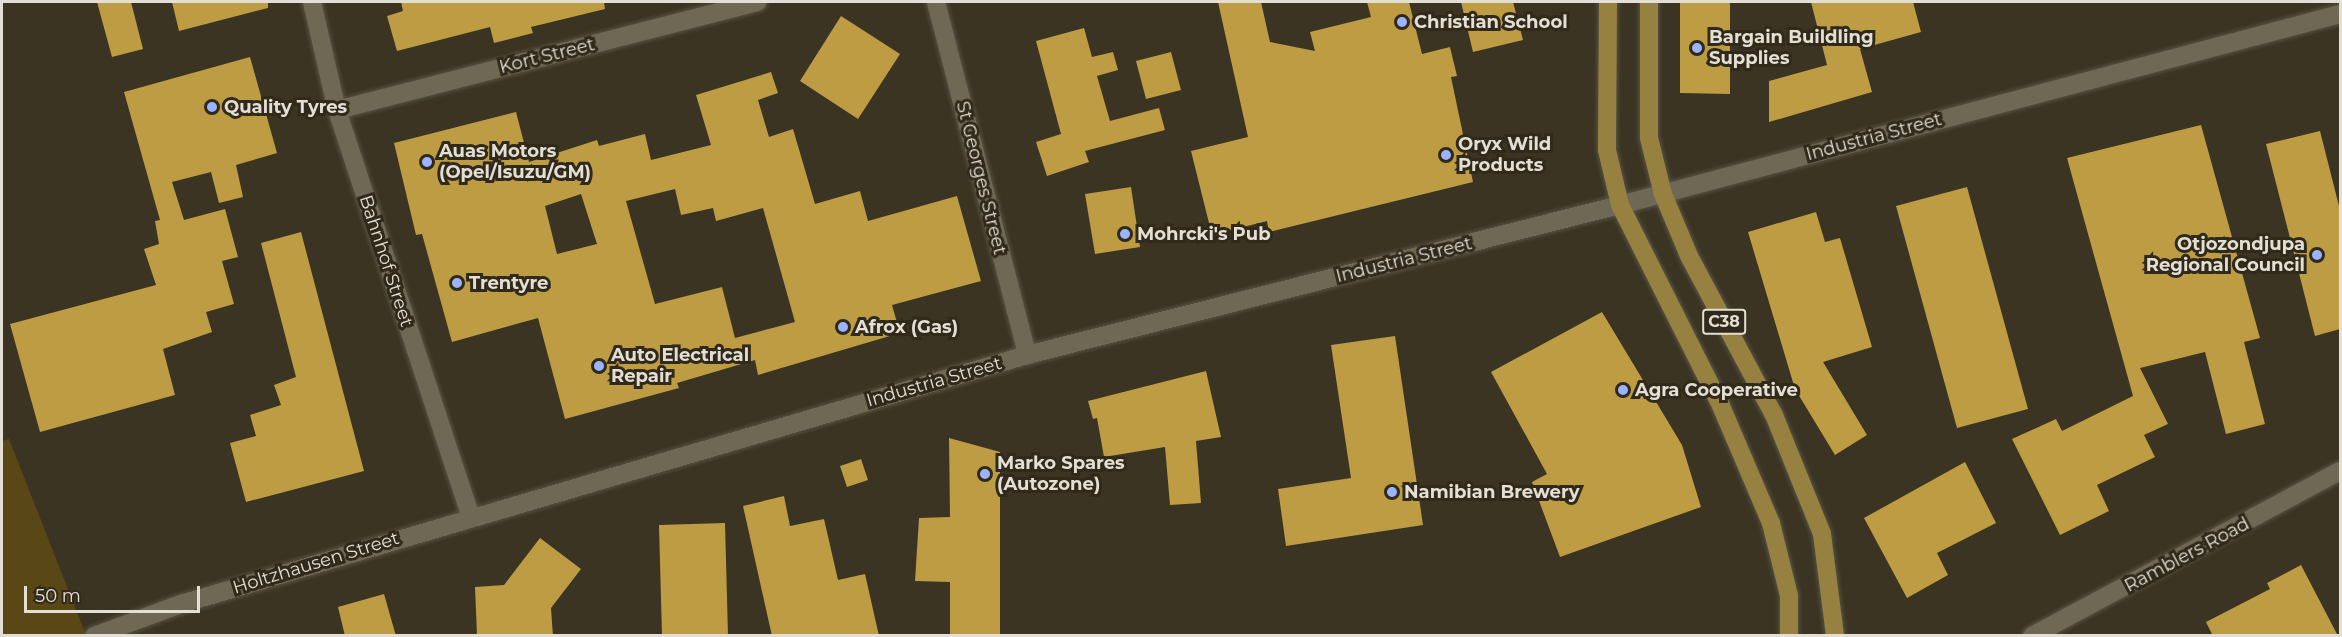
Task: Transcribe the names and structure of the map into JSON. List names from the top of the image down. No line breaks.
{"streets":{"main road":["C38"],"street":["Kort Street","Industria Street","St Georges Street","Bahnhof Street","Ramblers Road","Holtzhausen Street"]},"crossings":[["Kort Street","Bahnhof Street"],["Industria Street","St Georges Street"],["Industria Street","Bahnhof Street"],["Industria Street","C38"],["Industria Street","Holtzhausen Street"],["Bahnhof Street","Holtzhausen Street"]],"places":["Christian School","Bargain Buildling Supplies","Quality Tyres","Oryx Wild Products","Auas Motors (Opel/Isuzu/GM)","Mohrcki's Pub","Otjozondjupa Regional Council","Trentyre","Afrox (Gas)","Auto Electrical Repair","Agra Cooperative","Marko Spares (Autozone)","Namibian Brewery"],"scale_bar":"50 m"}
